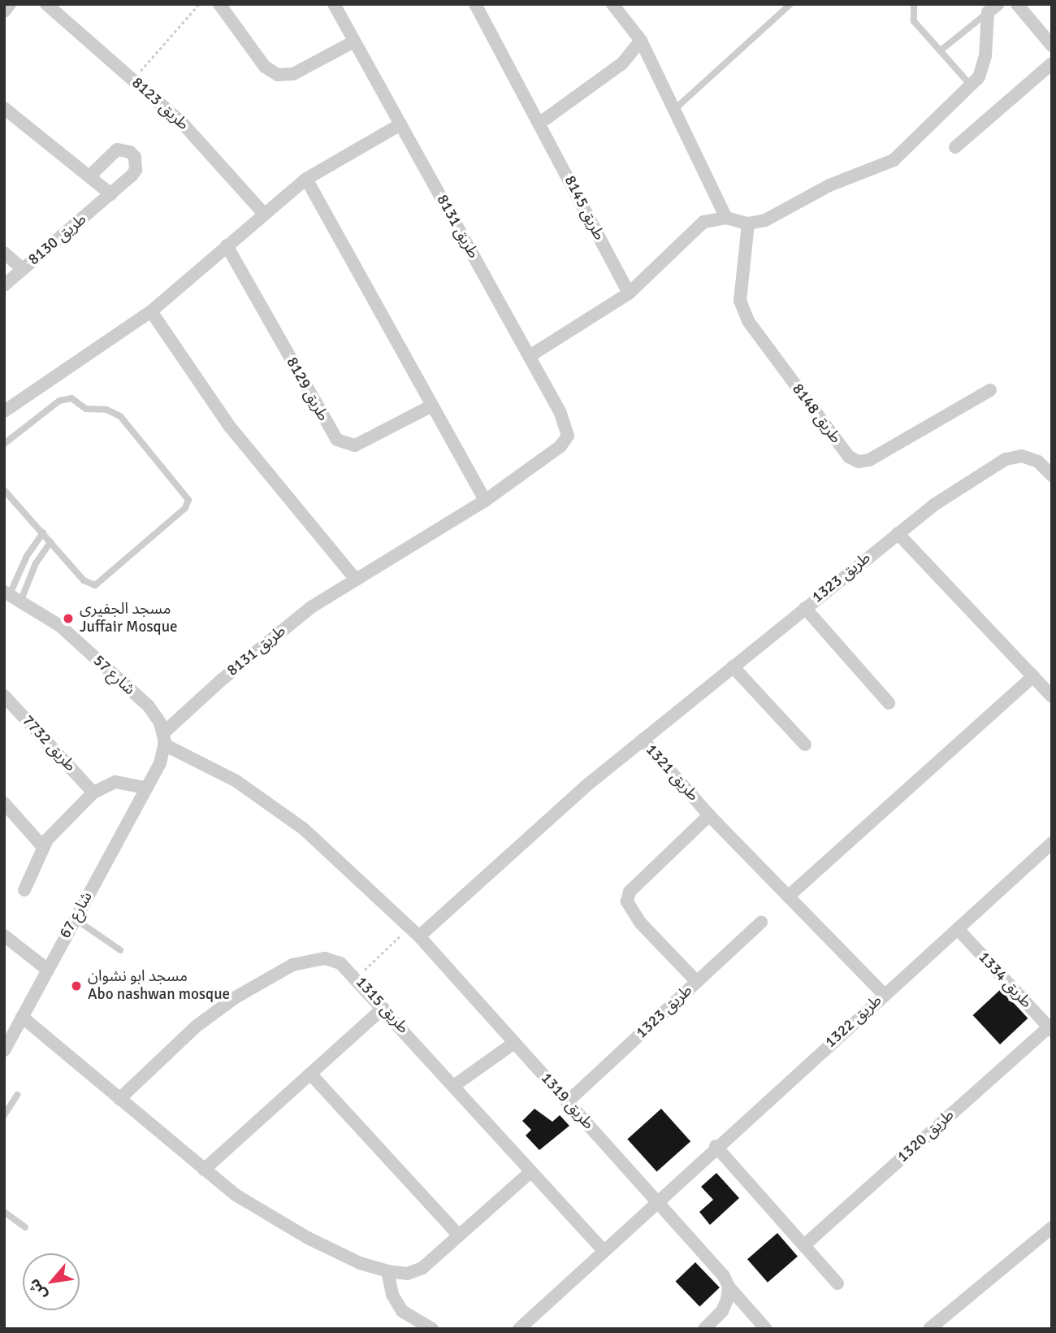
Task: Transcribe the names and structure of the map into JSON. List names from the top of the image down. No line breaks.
{"streets":{"street":["طريق 8123","طريق 8145","طريق 8131","طريق 8130","طريق 8129","طريق 8148","طريق 1323","شارع 57","طريق 7732","طريق 1321","شارع 67","طريق 1334","طريق 1315","طريق 1322","طريق 1319","طريق 1320"]},"crossings":[["طريق 8131","شارع 67"],["طريق 8131","طريق 1319"],["طريق 1323","طريق 1321"],["طريق 1323","طريق 1319"],["شارع 57","شارع 67"],["طريق 1321","طريق 1322"],["طريق 1321","طريق 1319"],["شارع 67","طريق 1319"],["طريق 1334","طريق 1322"],["طريق 1334","طريق 1320"],["طريق 1315","طريق 1322"],["طريق 1322","طريق 1319"]],"places":["مسجد الجفيري Juffair Mosque","مسجد ابو نشوان Abo nashwan mosque"],"north":"bottom left"}
